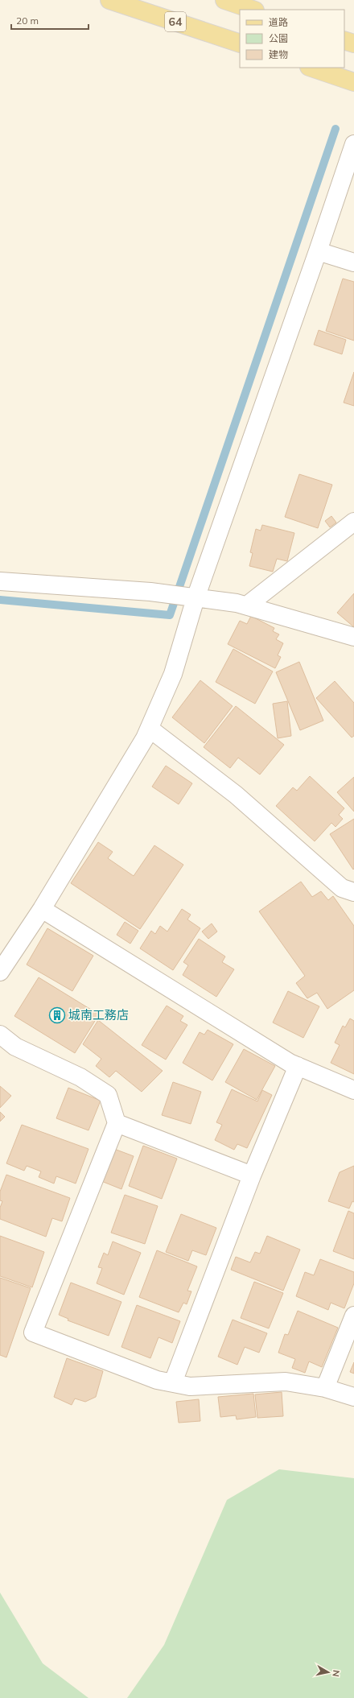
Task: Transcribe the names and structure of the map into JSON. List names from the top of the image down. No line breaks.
{"streets":{"main road":["64"]},"places":{"building":["城南工務店"]},"legend":["道路","公園","建物"],"scale_bar":"20 m","north":"right"}
